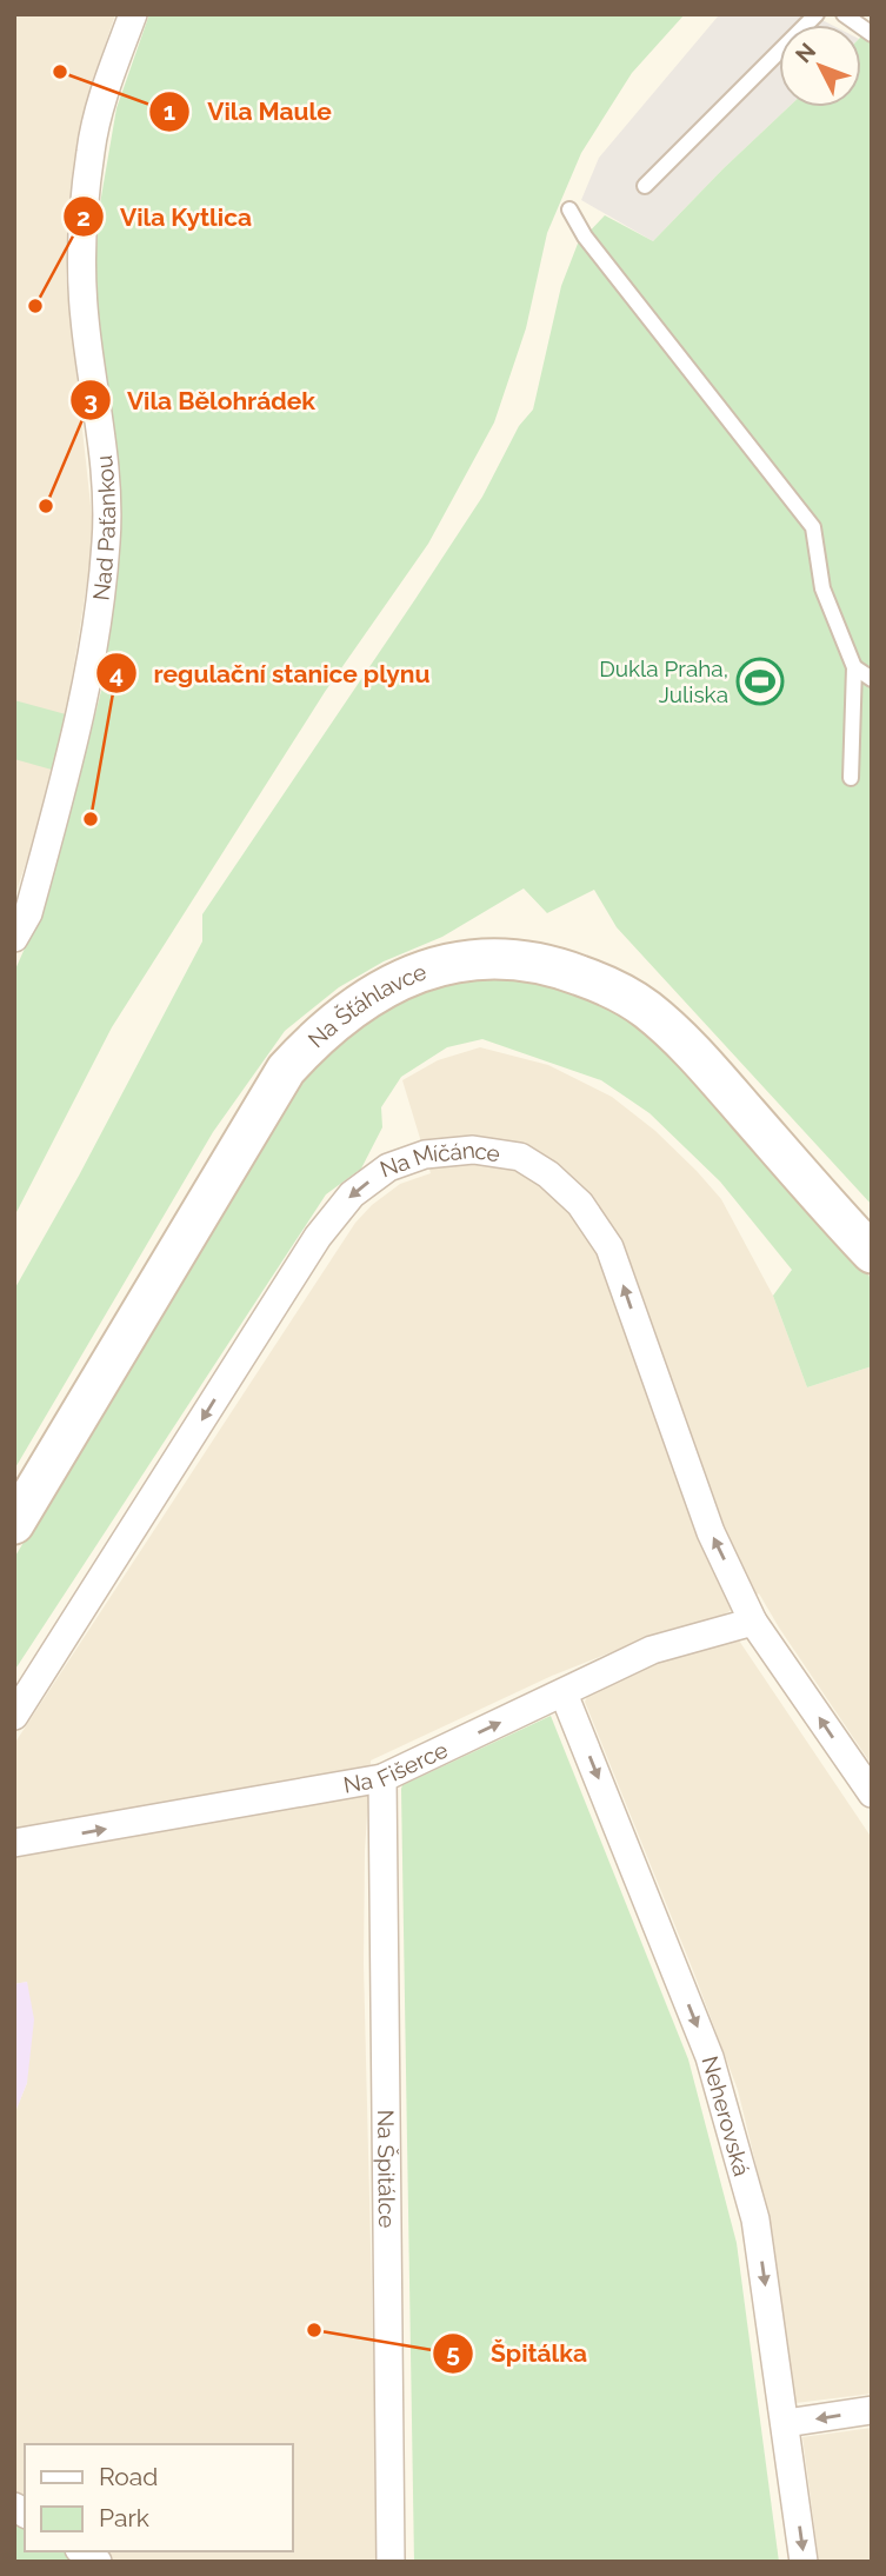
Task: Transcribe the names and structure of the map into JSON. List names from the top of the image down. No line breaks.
{"streets":{"street":["Nad Paťankou","Na Šťáhlavce","Na Míčánce","Na Fišerce","Neherovská","Na Špitálce"]},"crossings":[["Na Míčánce","Na Fišerce"],["Na Fišerce","Neherovská"],["Na Fišerce","Na Špitálce"]],"one_way":["Na Fišerce","Neherovská"],"places":{"other":["Vila Maule","Vila Kytlica","Vila Bělohrádek","regulační stanice plynu","Špitálka"],"sports":["Dukla Praha, Juliska"]},"legend":["Road","Park"],"north":"top left"}
